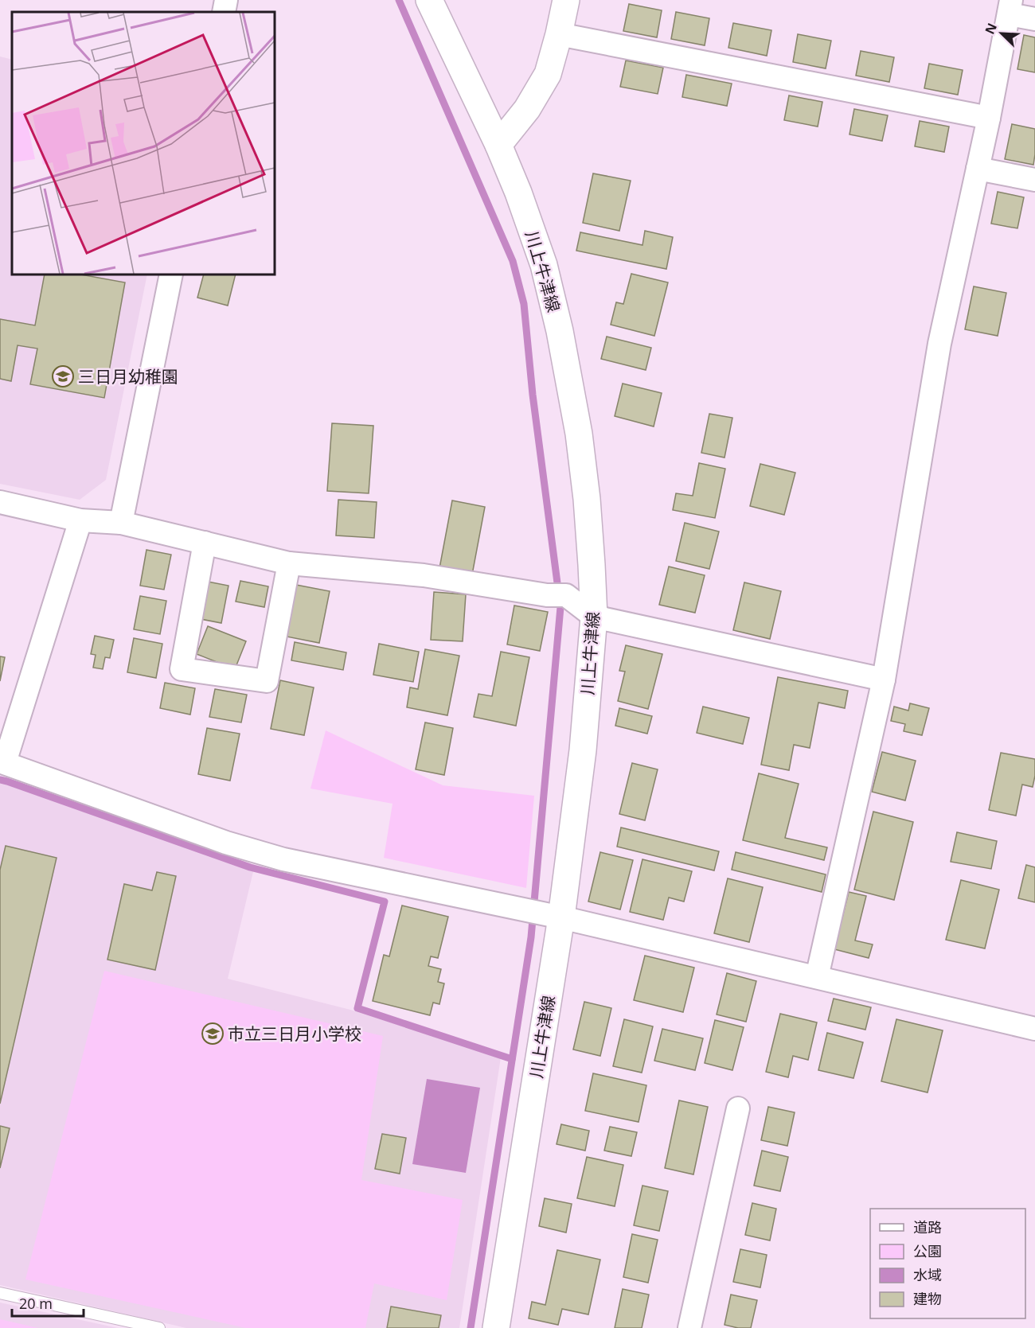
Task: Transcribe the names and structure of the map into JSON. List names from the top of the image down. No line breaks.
{"streets":{"main road":["川上牛津線"]},"places":{"school or university":["三日月幼稚園","市立三日月小学校"]},"legend":["道路","公園","水域","建物"],"scale_bar":"20 m","north":"top left"}
